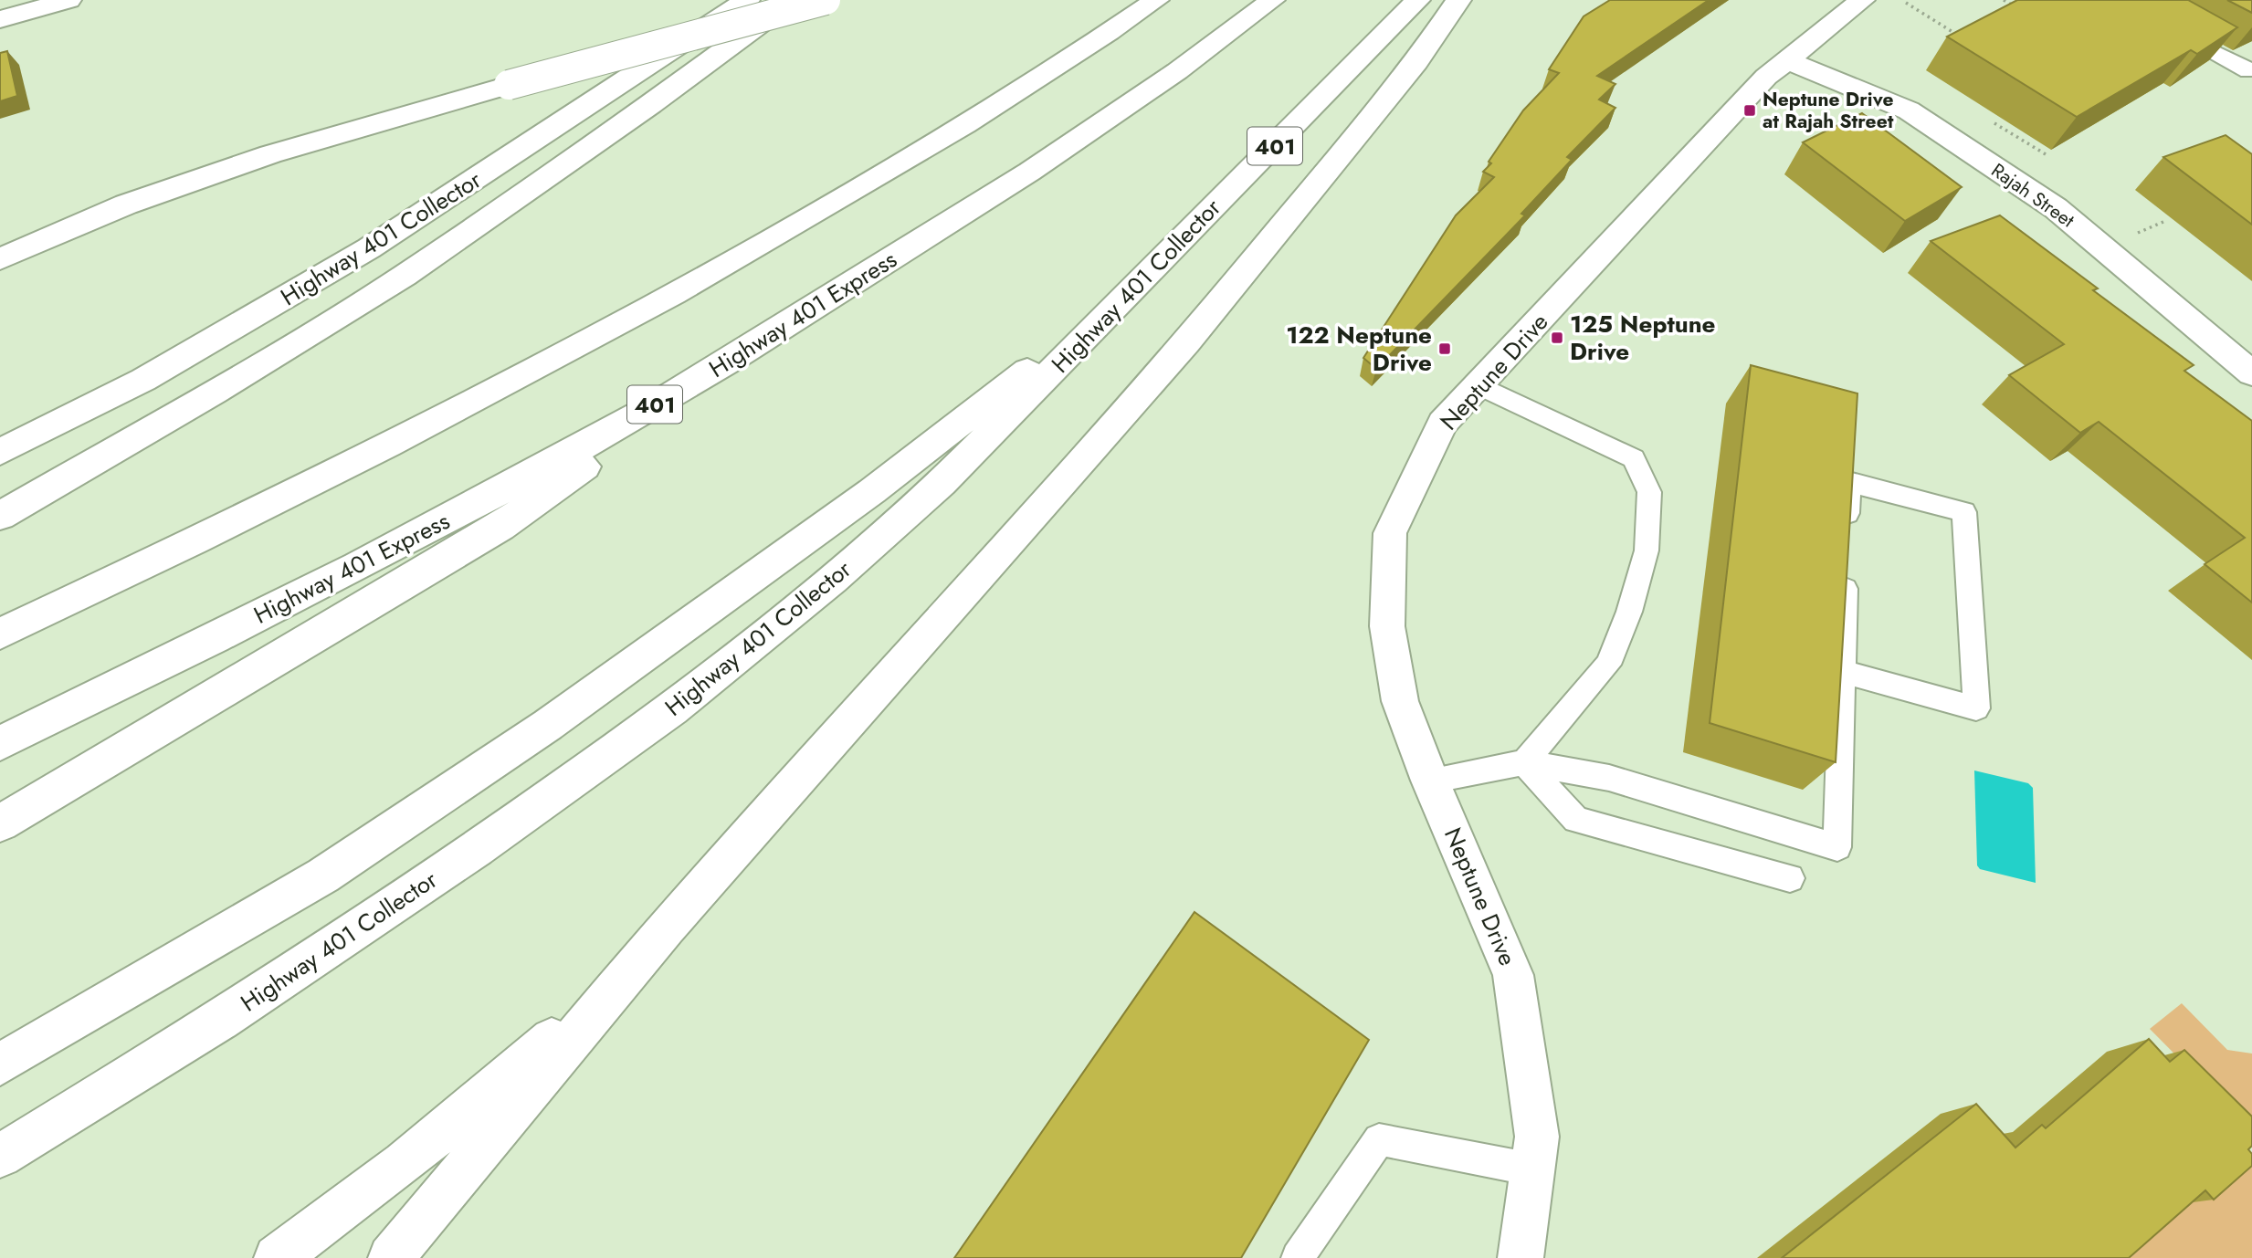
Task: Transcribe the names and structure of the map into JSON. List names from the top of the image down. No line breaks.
{"streets":{"main road":["401","Rajah Street","Highway 401 Collector","Highway 401 Express","Neptune Drive"]},"crossings":[["Rajah Street","Neptune Drive"]],"places":{"transit":["Neptune Drive at Rajah Street","125 Neptune Drive","122 Neptune Drive"]}}
